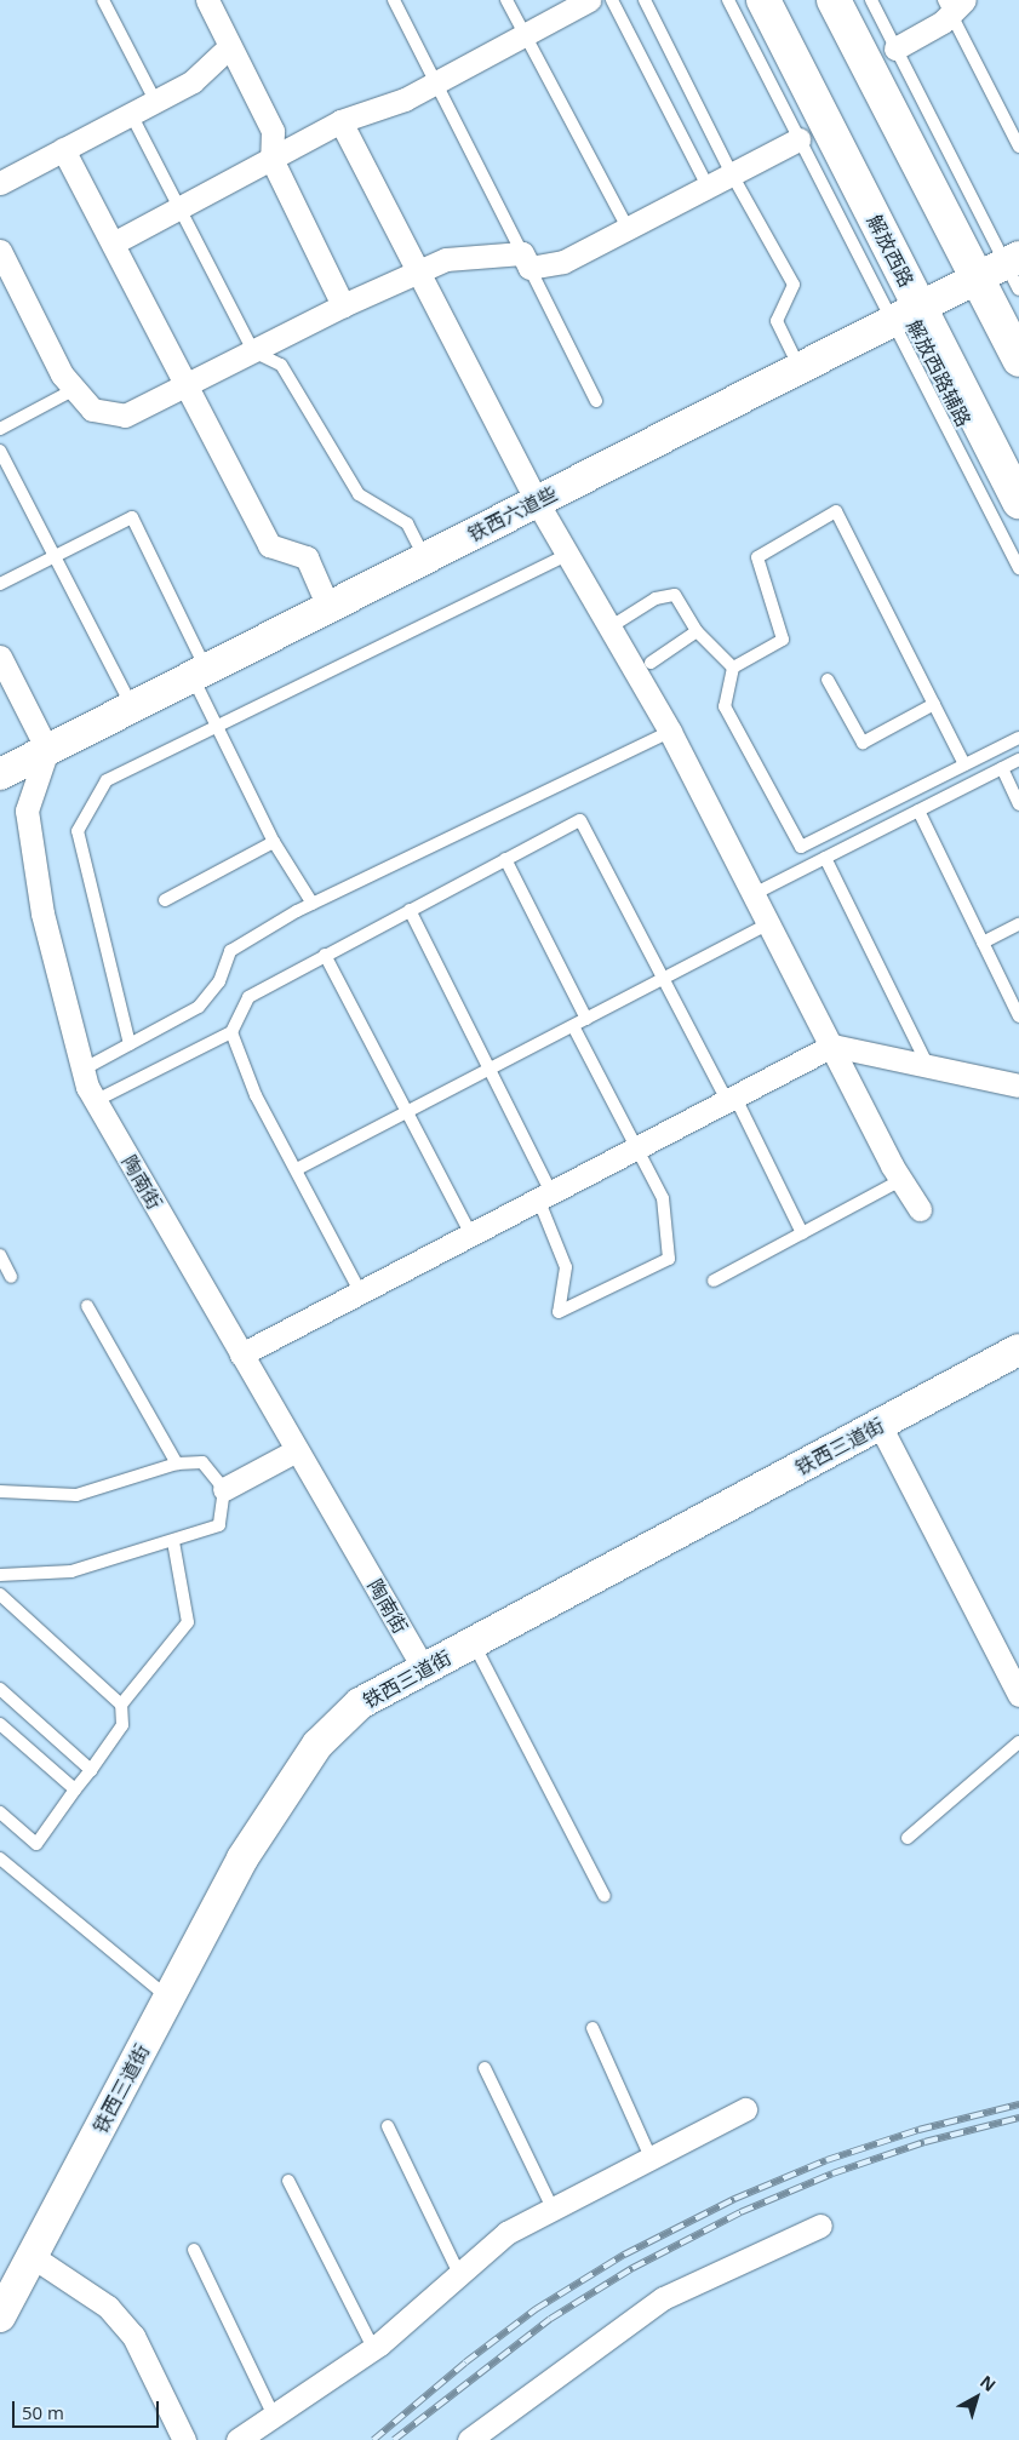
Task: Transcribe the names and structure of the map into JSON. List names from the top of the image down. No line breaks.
{"streets":{"highway":["解放西路"],"street":["铁西六道些","陶南街","铁西三道街"],"lane":["解放西路辅路"]},"crossings":[["解放西路","解放西路辅路"],["解放西路","铁西六道些"],["解放西路辅路","铁西六道些"],["铁西六道些","陶南街"],["陶南街","铁西三道街"]],"scale_bar":"50 m","north":"top right"}
